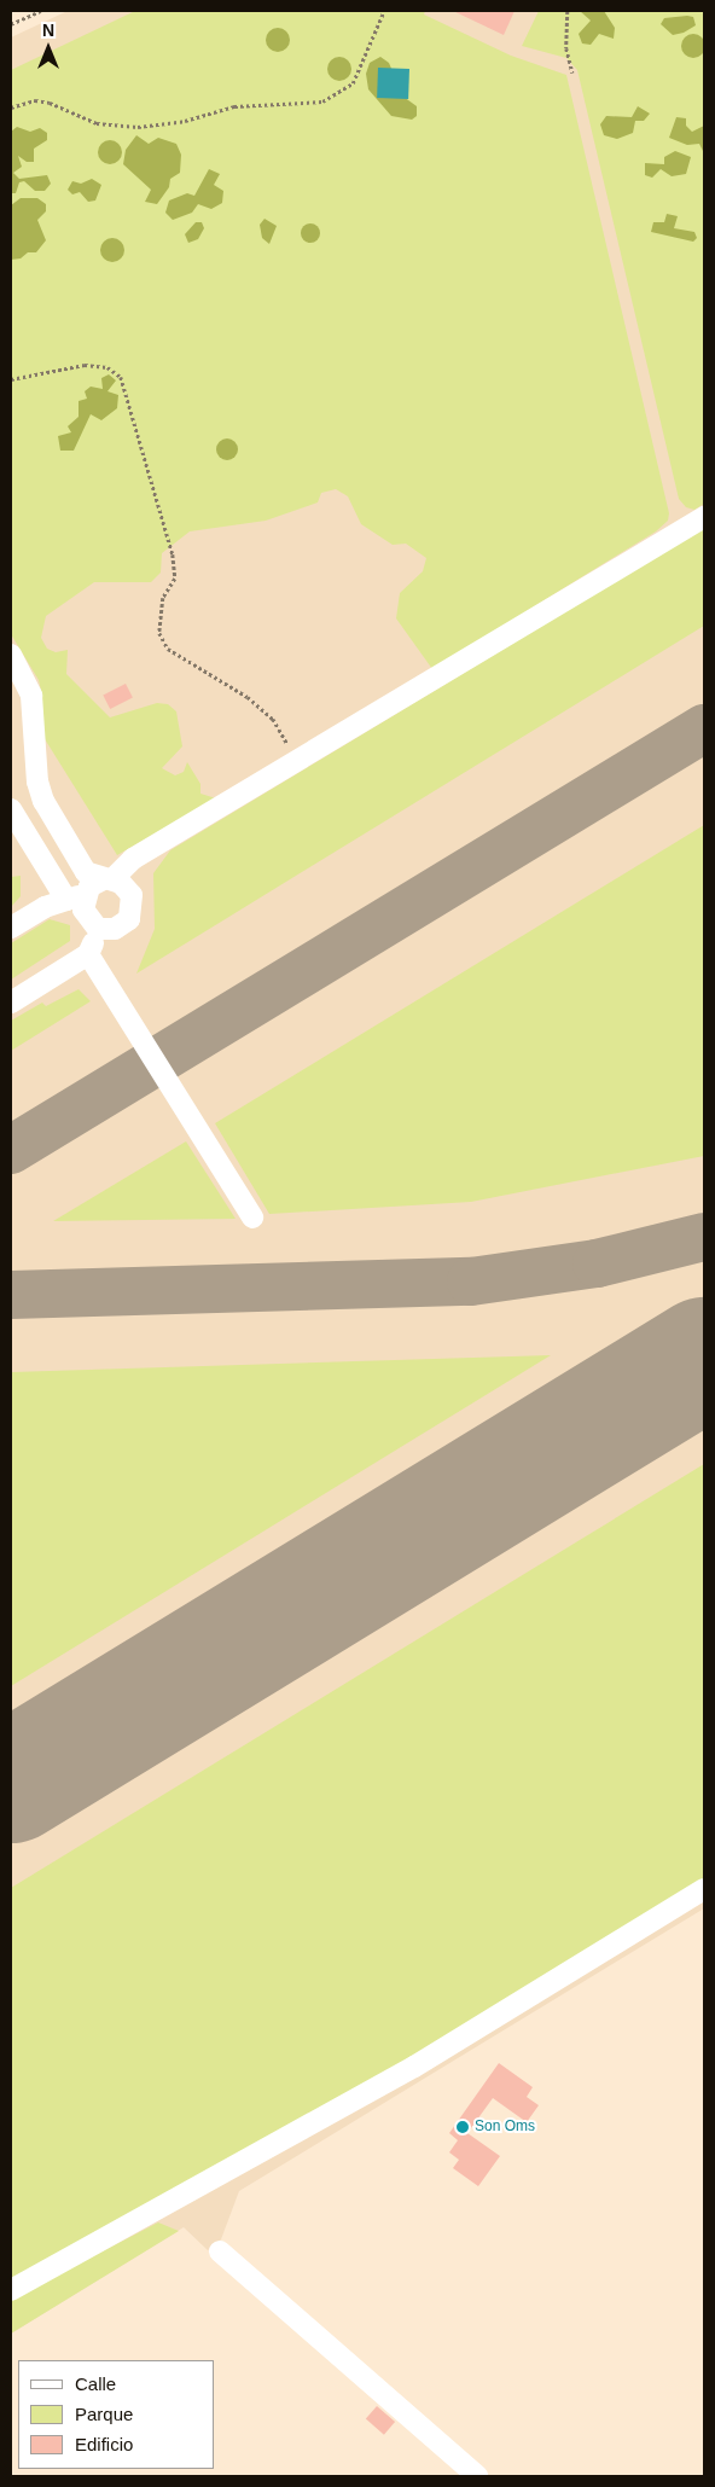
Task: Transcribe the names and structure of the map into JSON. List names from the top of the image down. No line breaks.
{"places":["Son Oms"],"legend":["Calle","Parque","Edificio"],"north":"top"}
